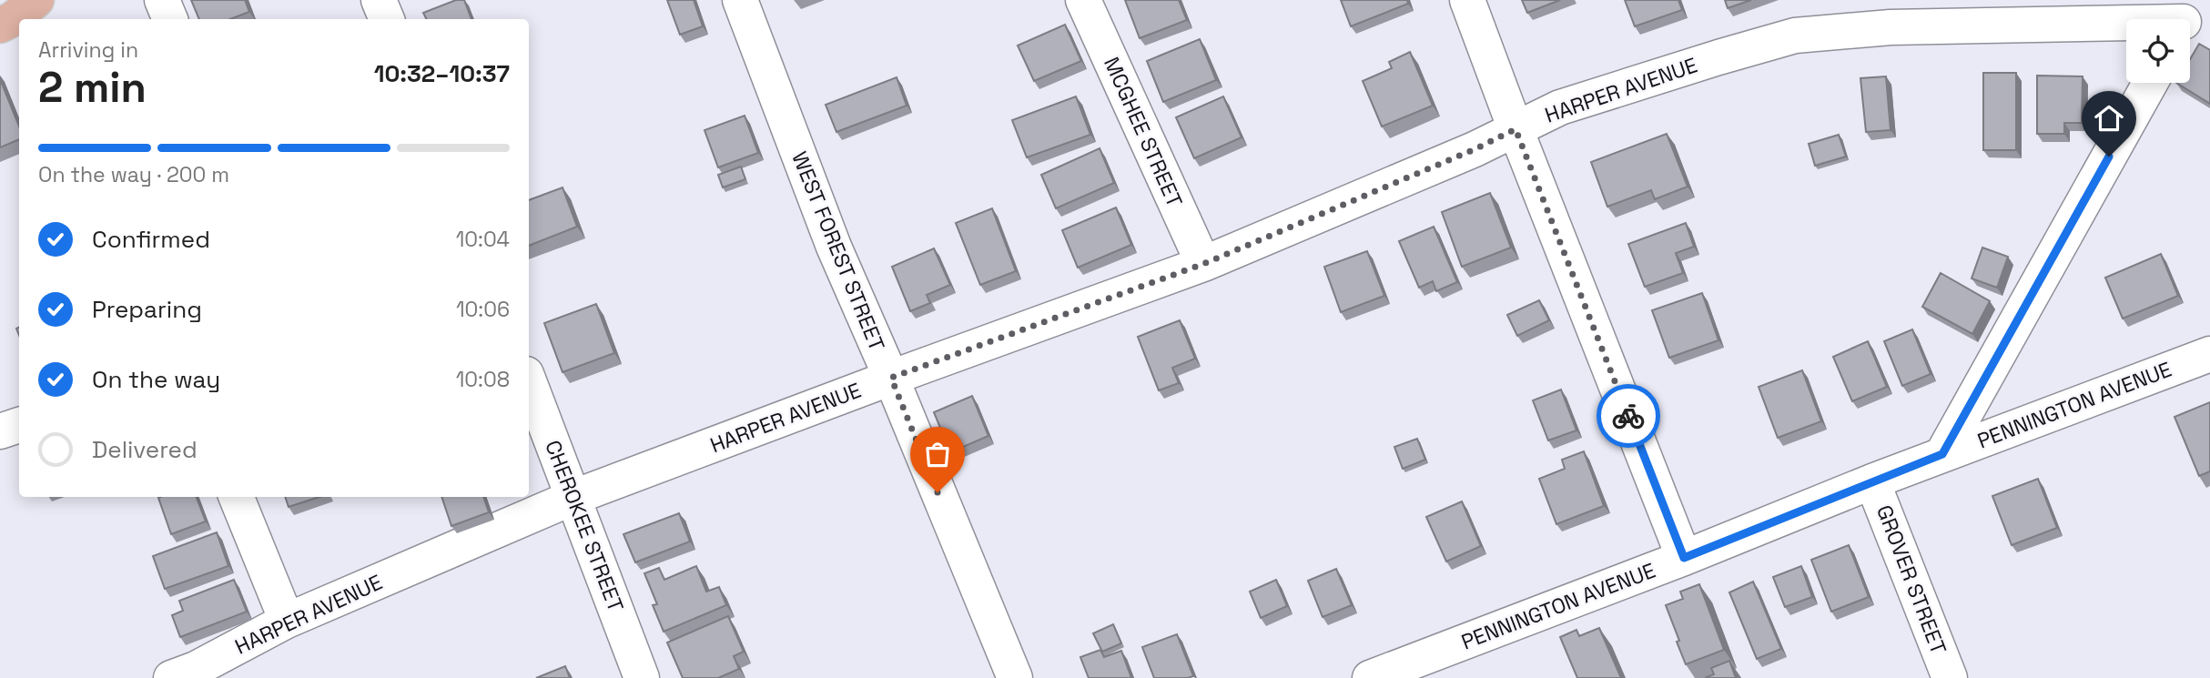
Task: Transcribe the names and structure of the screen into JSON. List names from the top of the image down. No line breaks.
{"streets":{"street":["HARPER AVENUE","MCGHEE STREET","WEST FOREST STREET","PENNINGTON AVENUE","CHEROKEE STREET","GROVER STREET"]},"crossings":[["HARPER AVENUE","MCGHEE STREET"],["HARPER AVENUE","WEST FOREST STREET"],["HARPER AVENUE","CHEROKEE STREET"],["PENNINGTON AVENUE","GROVER STREET"]],"page":{"heading":["2 min","Arriving in","10:32–10:37"],"bar":"On the way · 200 m","list":[["Confirmed","10:04"],["Preparing","10:06"],["On the way","10:08"],"Delivered"]}}
